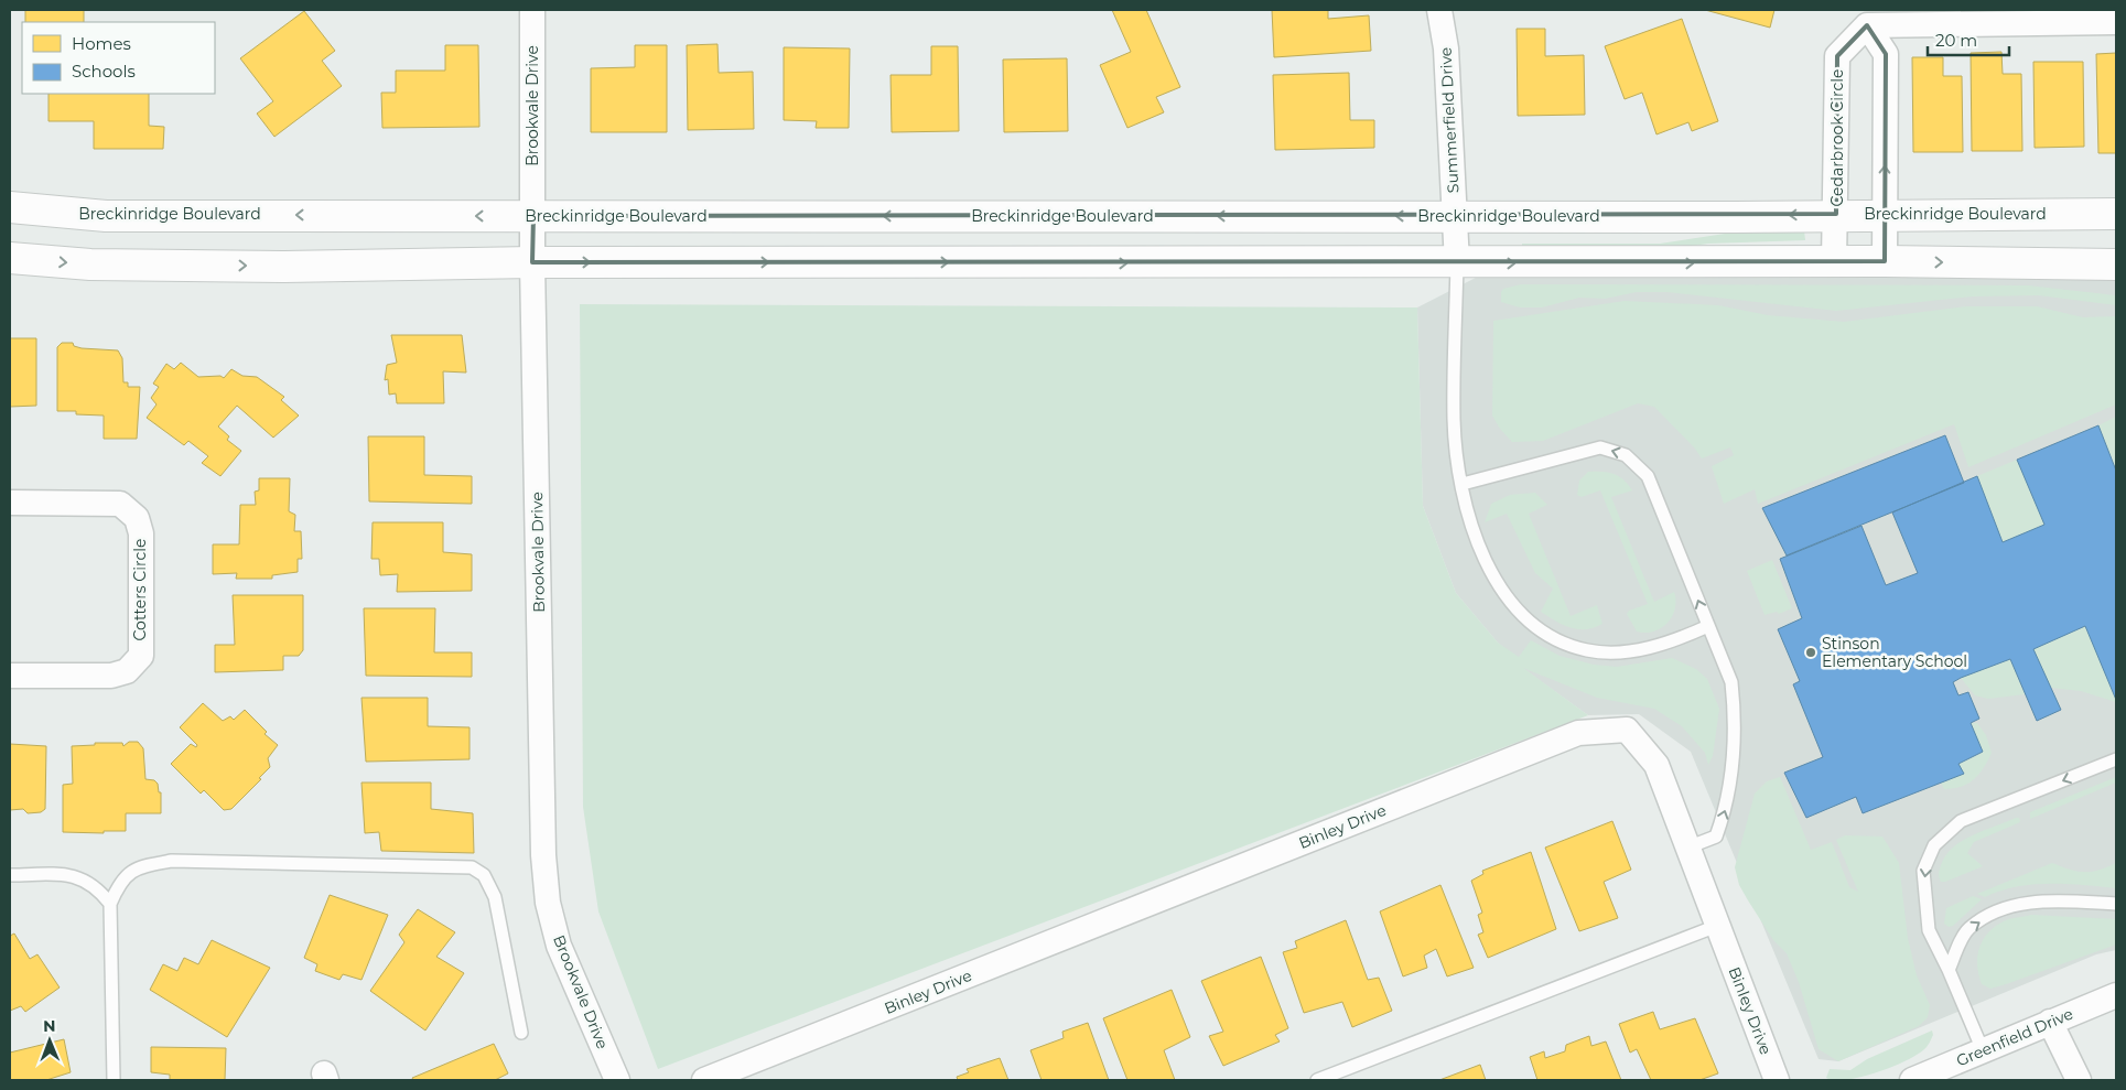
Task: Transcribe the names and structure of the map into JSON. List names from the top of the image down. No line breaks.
{"streets":{"street":["Brookvale Drive","Summerfield Drive","Cedarbrook Circle","Breckinridge Boulevard","Cotters Circle","Binley Drive","Greenfield Drive"]},"crossings":[["Brookvale Drive","Breckinridge Boulevard"],["Summerfield Drive","Breckinridge Boulevard"],["Cedarbrook Circle","Breckinridge Boulevard"]],"places":["Stinson Elementary School"],"legend":["Homes","Schools"],"scale_bar":"20 m","north":"top"}
